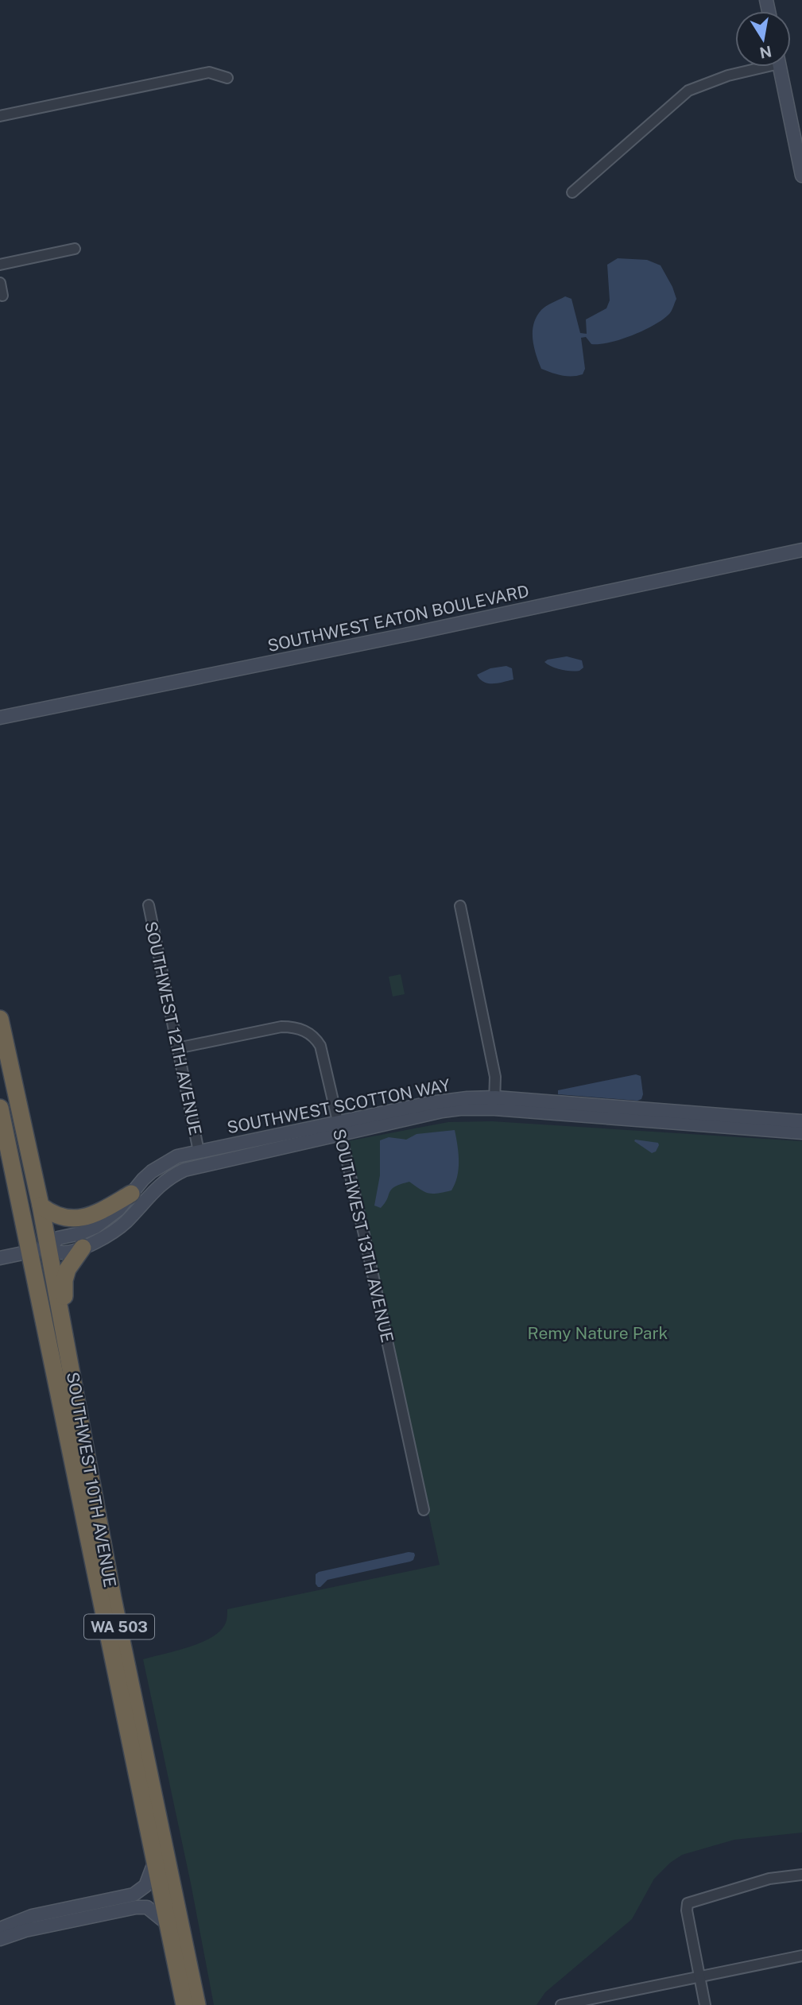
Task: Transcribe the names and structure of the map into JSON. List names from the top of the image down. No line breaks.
{"streets":{"highway":["SOUTHWEST 10TH AVENUE","WA 503"],"street":["SOUTHWEST EATON BOULEVARD","SOUTHWEST 12TH AVENUE","SOUTHWEST SCOTTON WAY","SOUTHWEST 13TH AVENUE"]},"crossings":[["SOUTHWEST 12TH AVENUE","SOUTHWEST SCOTTON WAY"],["SOUTHWEST 12TH AVENUE","SOUTHWEST 13TH AVENUE"],["SOUTHWEST SCOTTON WAY","SOUTHWEST 13TH AVENUE"],["SOUTHWEST SCOTTON WAY","SOUTHWEST 10TH AVENUE"]],"parks":["Remy Nature Park"],"north":"bottom"}
